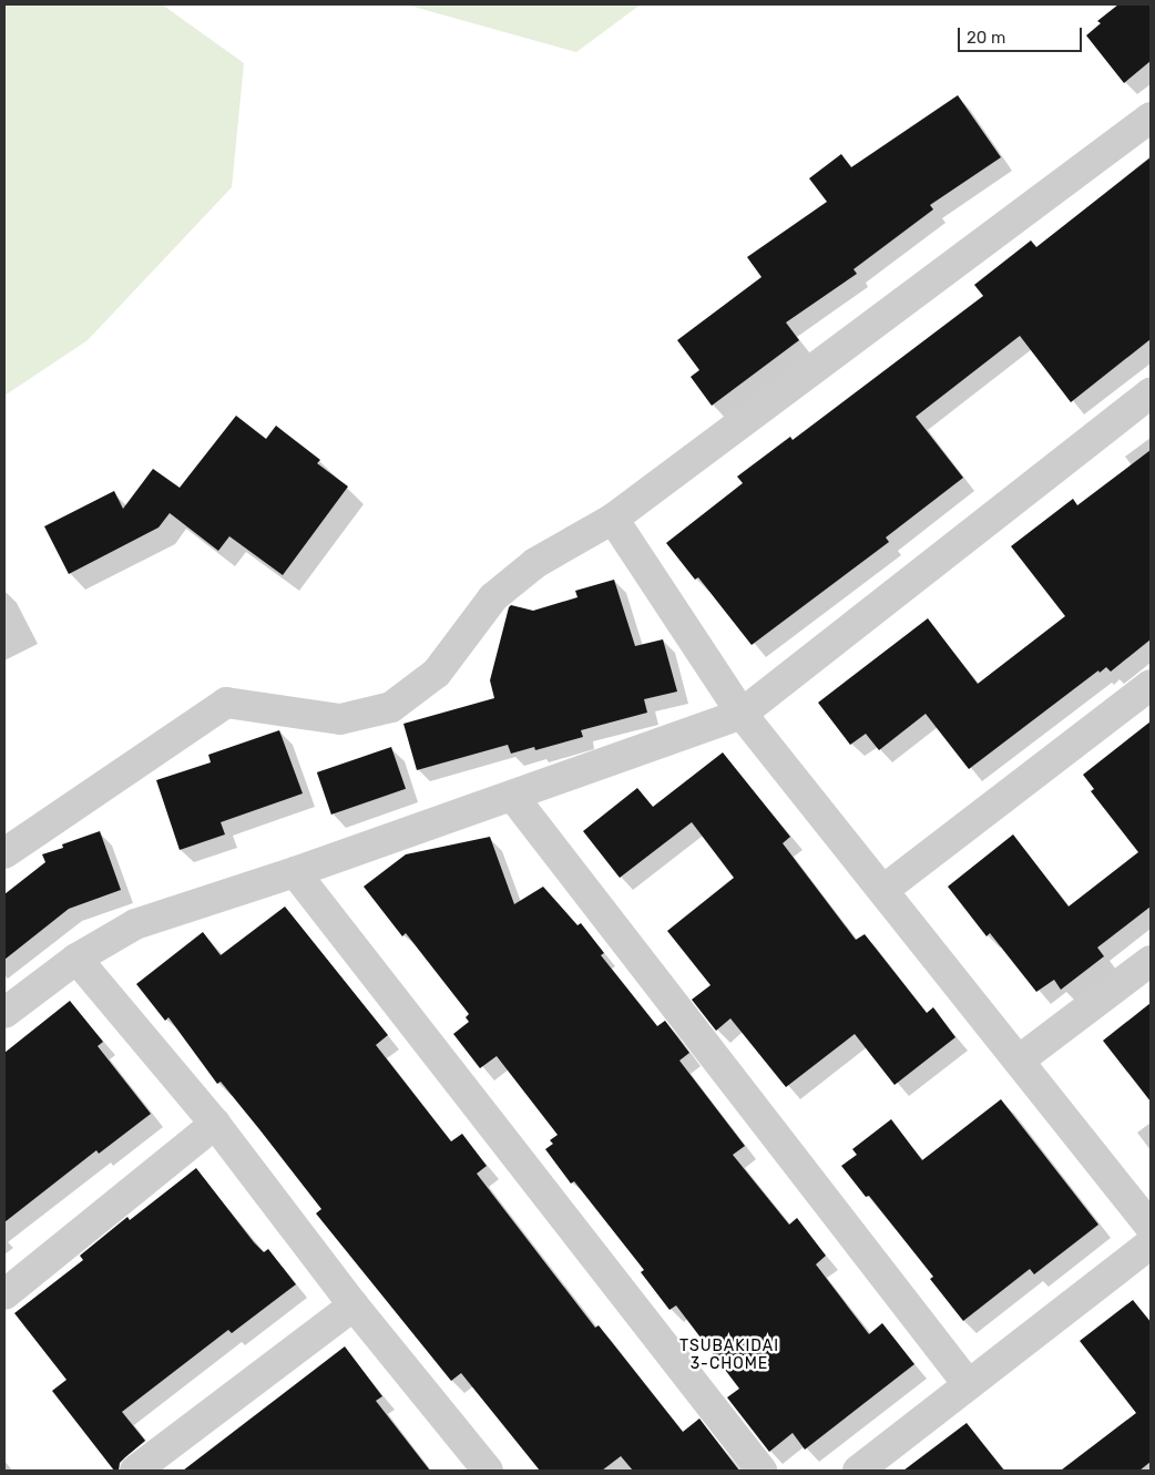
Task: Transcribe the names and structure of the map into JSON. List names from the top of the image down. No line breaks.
{"districts":["TSUBAKIDAI 3-CHOME"],"scale_bar":"20 m"}
